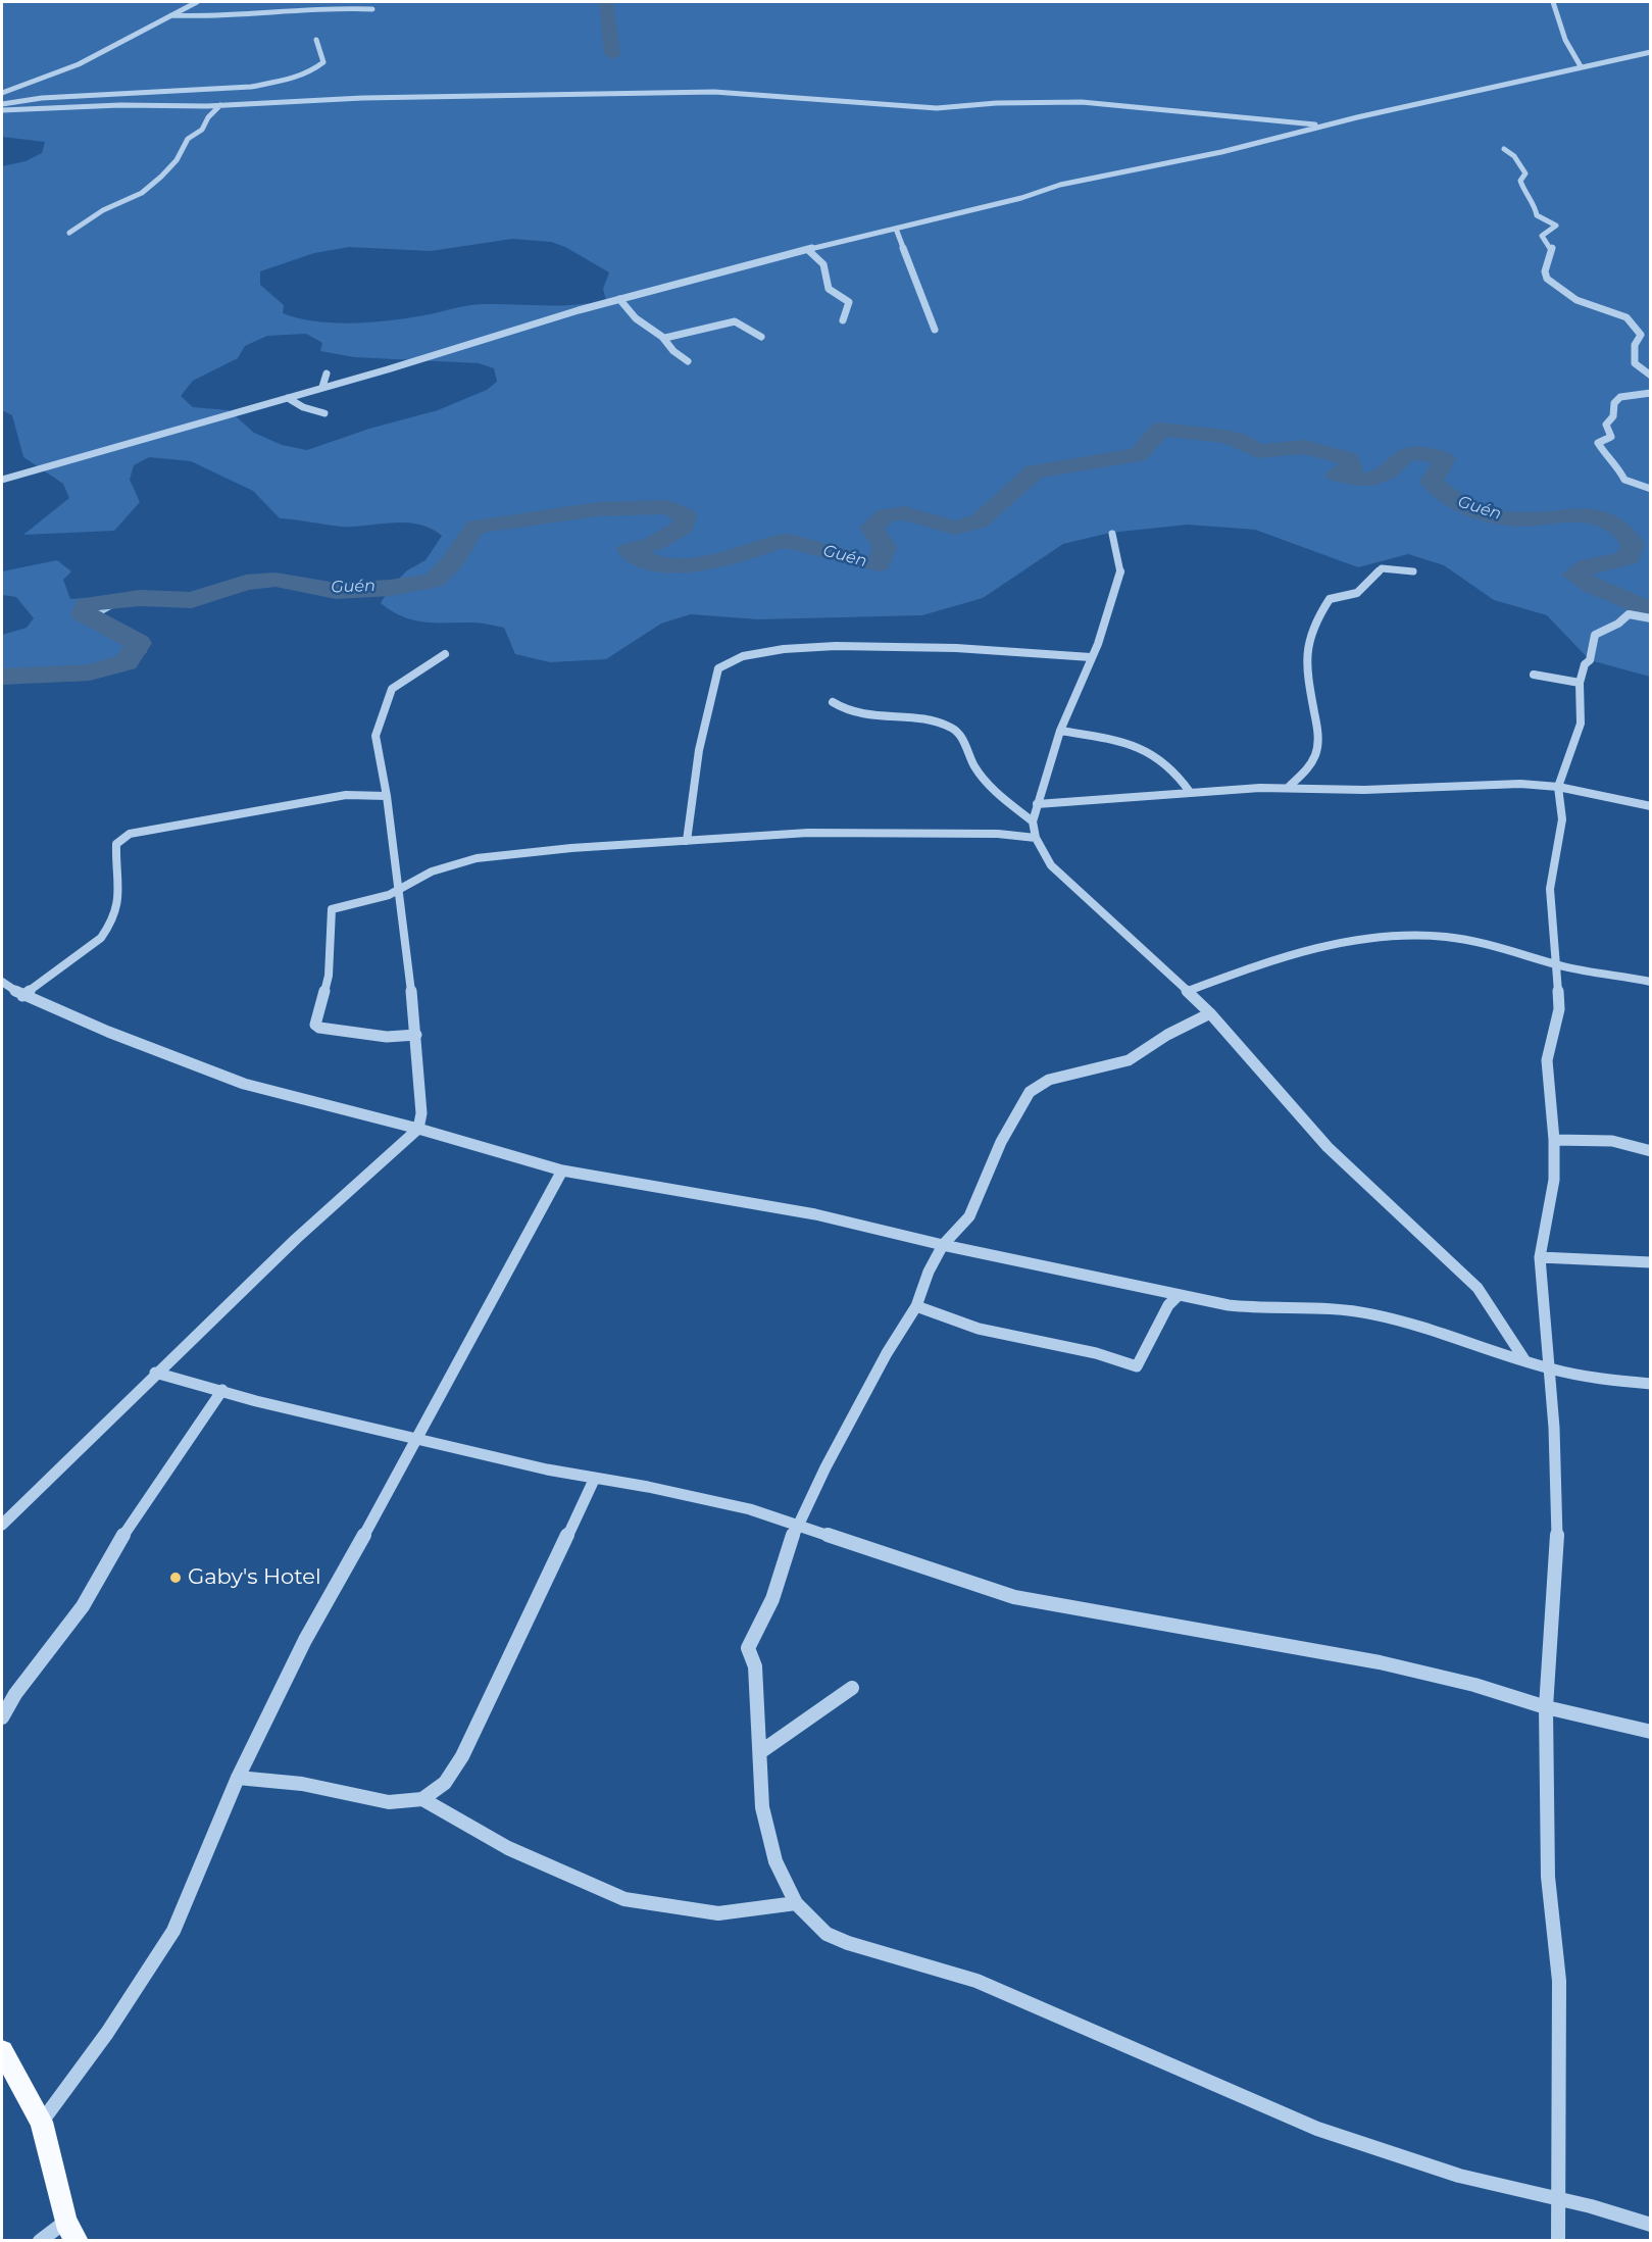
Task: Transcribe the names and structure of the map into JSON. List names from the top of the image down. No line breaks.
{"water":["Guén"],"places":["Gaby's Hotel"]}
